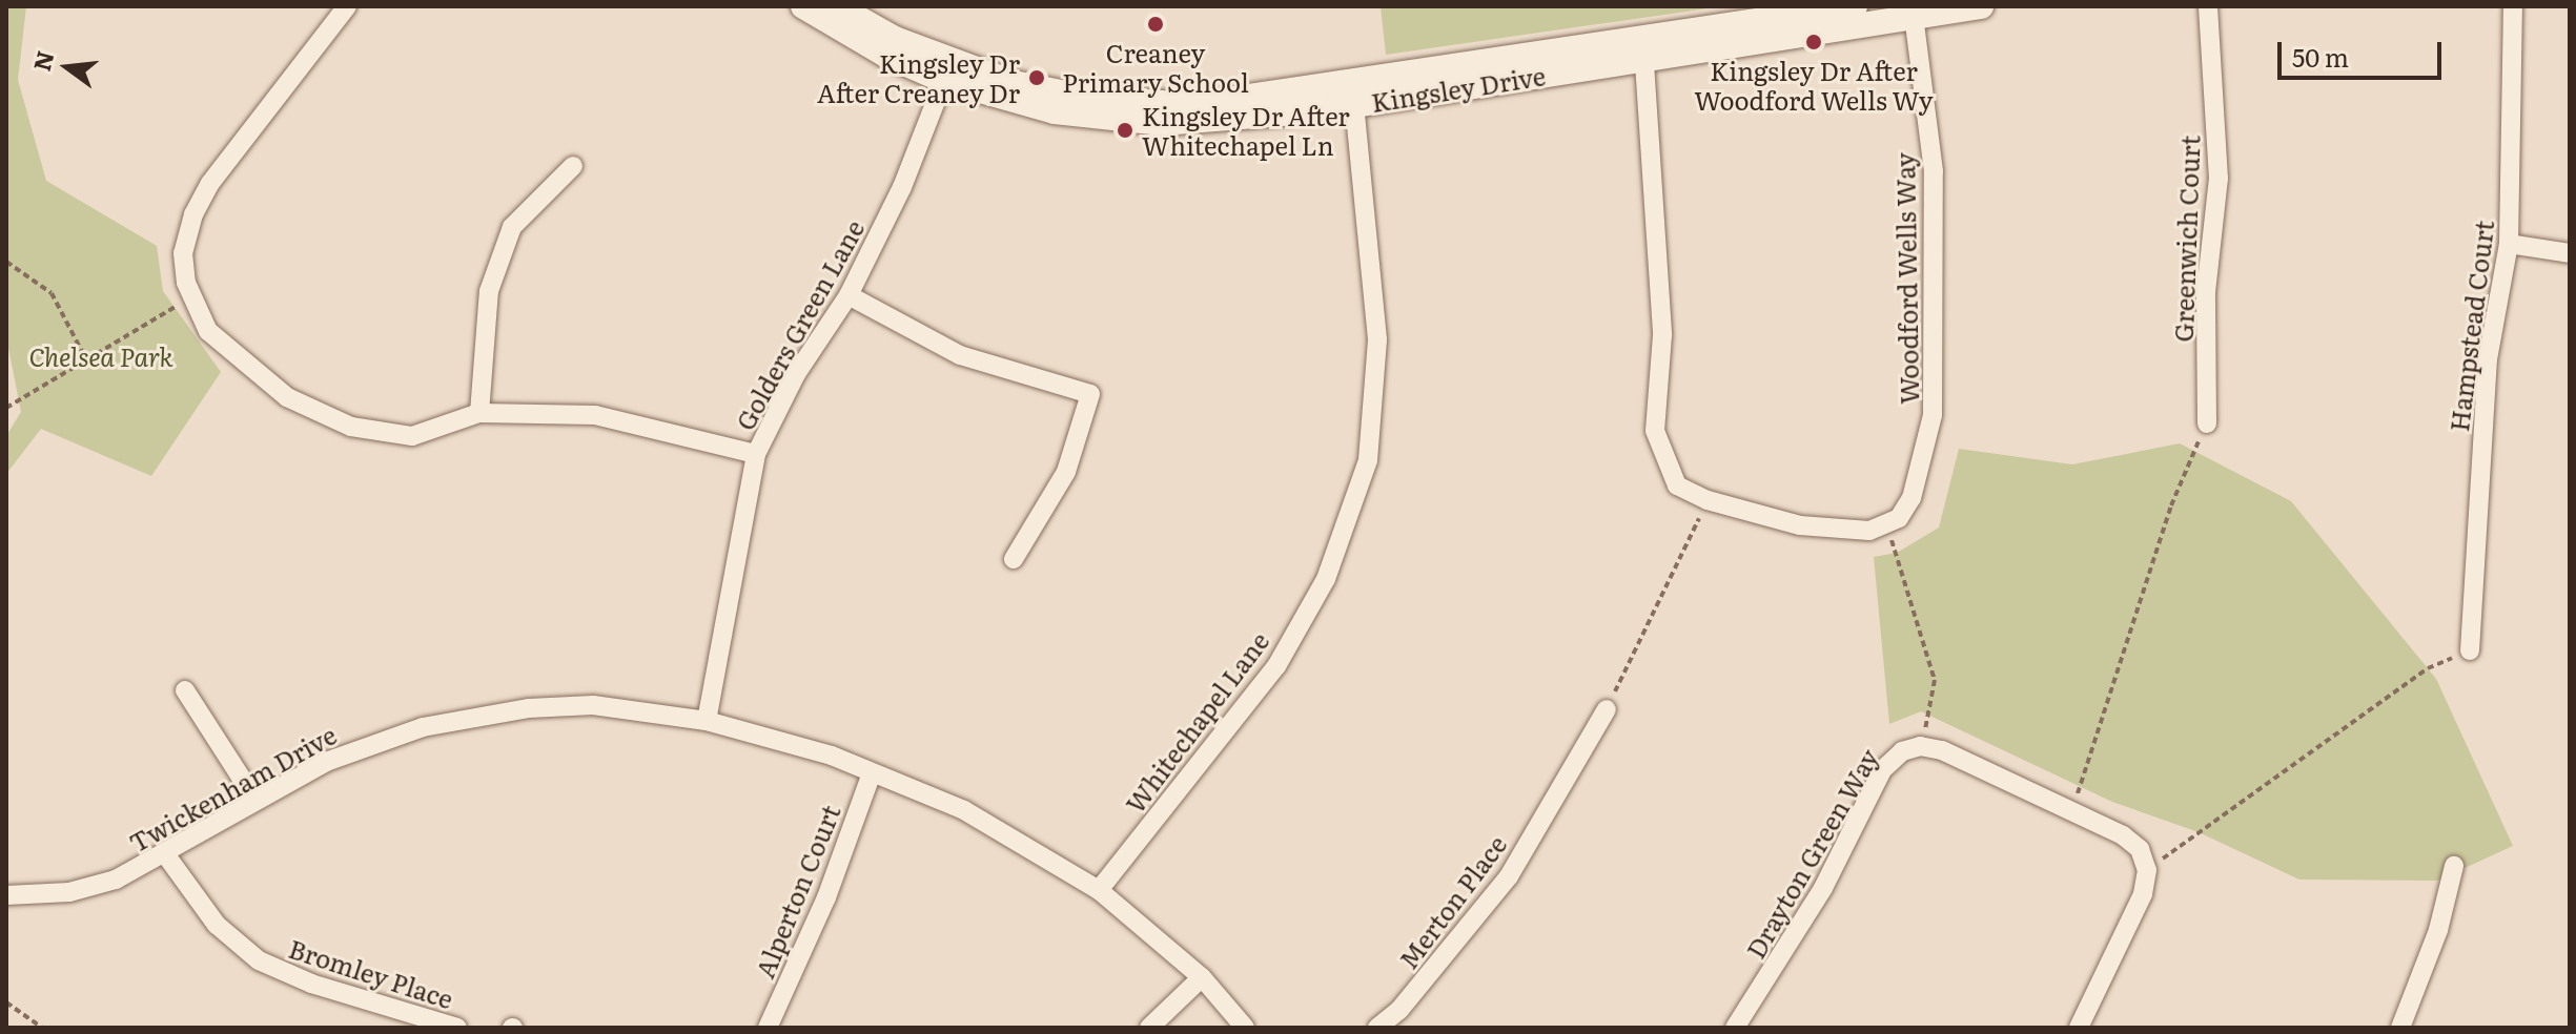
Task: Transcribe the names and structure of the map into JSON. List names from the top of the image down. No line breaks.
{"streets":{"main road":["Kingsley Drive"],"street":["Greenwich Court","Woodford Wells Way","Golders Green Lane","Hampstead Court","Whitechapel Lane","Twickenham Drive","Drayton Green Way","Alperton Court","Merton Place","Bromley Place"]},"crossings":[["Kingsley Drive","Woodford Wells Way"],["Kingsley Drive","Golders Green Lane"],["Kingsley Drive","Whitechapel Lane"],["Golders Green Lane","Twickenham Drive"],["Whitechapel Lane","Twickenham Drive"],["Twickenham Drive","Alperton Court"],["Twickenham Drive","Bromley Place"]],"parks":["Chelsea Park"],"places":["Creaney Primary School","Kingsley Dr After Woodford Wells Wy","Kingsley Dr After Creaney Dr","Kingsley Dr After Whitechapel Ln"],"scale_bar":"50 m","north":"left"}
